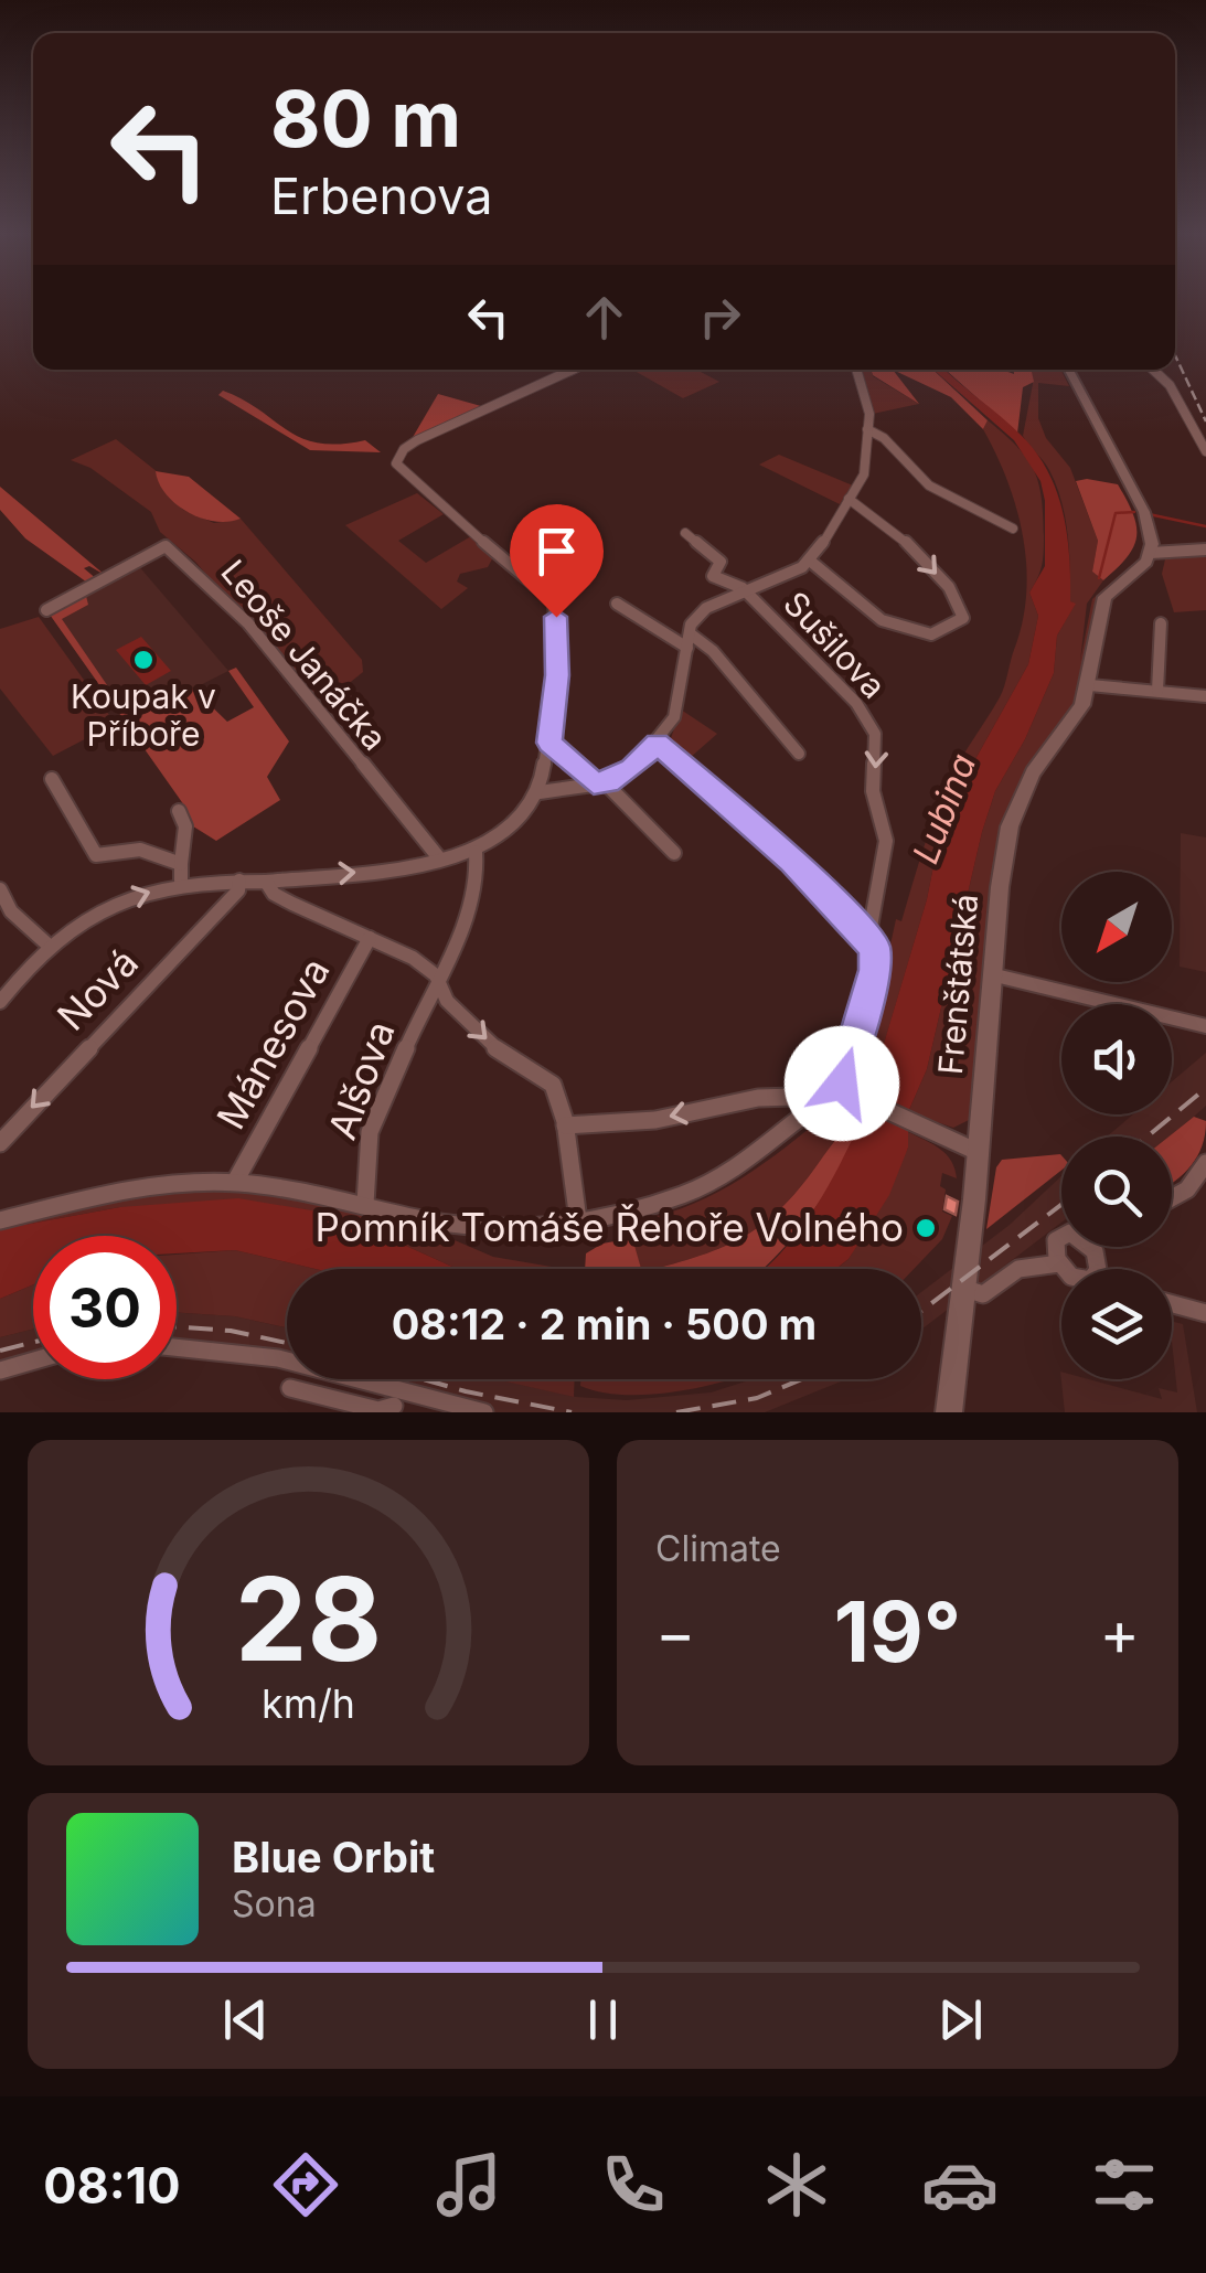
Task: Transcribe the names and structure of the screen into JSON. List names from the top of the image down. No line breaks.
{"streets":{"main road":["Frenštátská"],"street":["Sušilova","Leoše Janáčka","Nová","Mánesova","Alšova"]},"water":["Lubina"],"places":["Koupak v Příboře","Pomník Tomáše Řehoře Volného"],"north":"bottom left","page":{"turn":["80 m","Erbenova"],"limit":"30","trip":"08:12 · 2 min · 500 m","tile":"Climate","heat":["−","19°","+"],"song":["Blue Orbit","Sona"],"tabs":"08:10","gauge":["28","km/h"]}}
